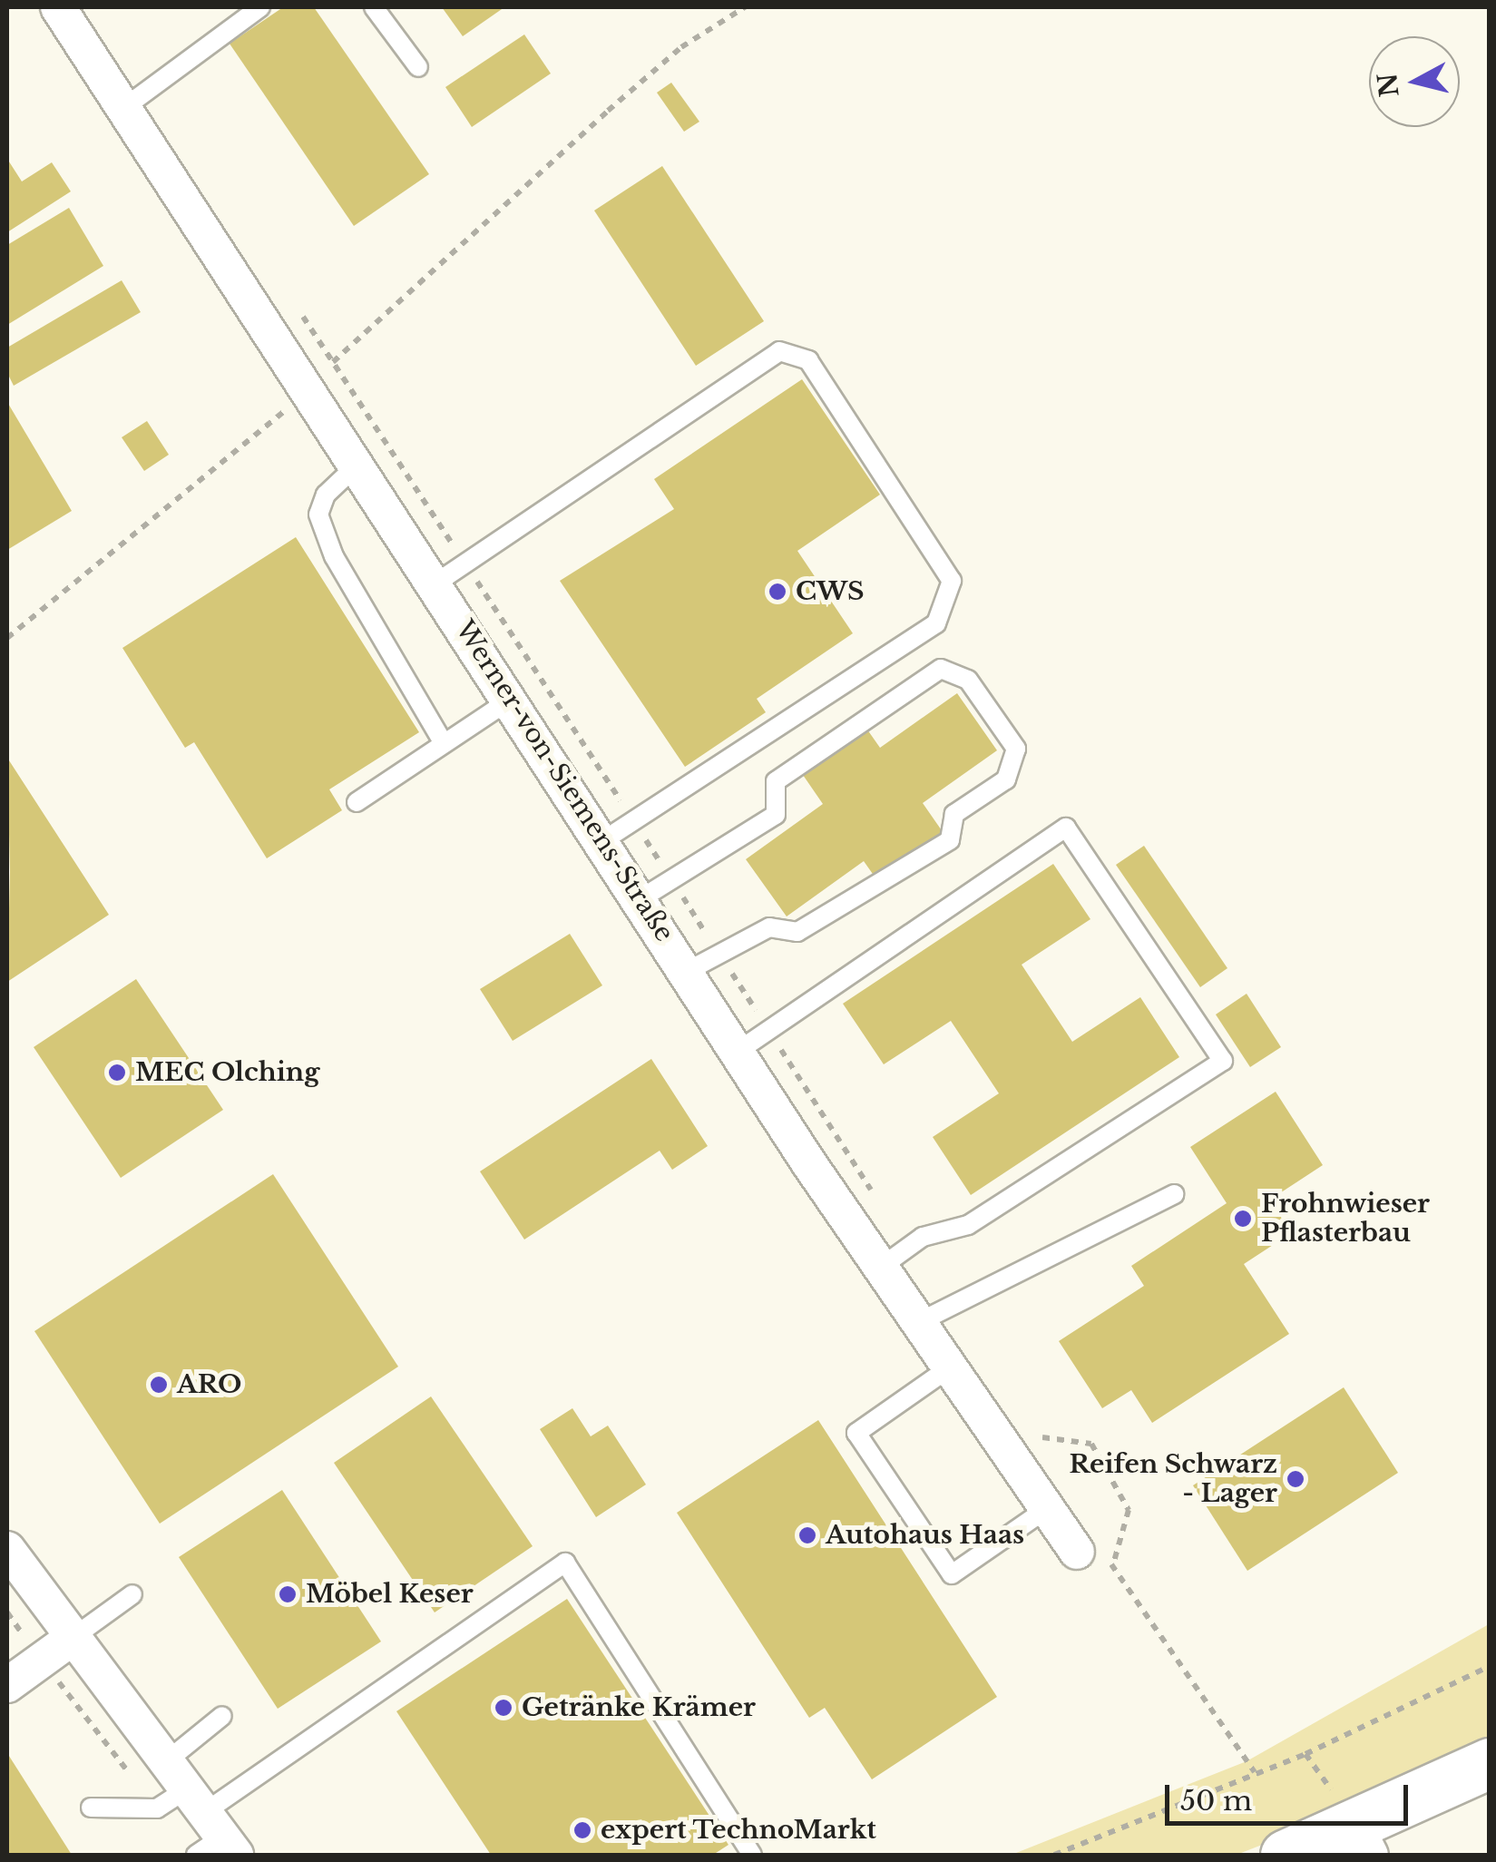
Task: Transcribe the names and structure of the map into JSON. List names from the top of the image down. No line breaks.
{"streets":{"street":["Werner-von-Siemens-Straße"]},"places":["CWS","MEC Olching","Frohnwieser Pflasterbau","ARO","Reifen Schwarz - Lager","Autohaus Haas","Möbel Keser","Getränke Krämer","expert TechnoMarkt"],"scale_bar":"50 m","north":"left"}
